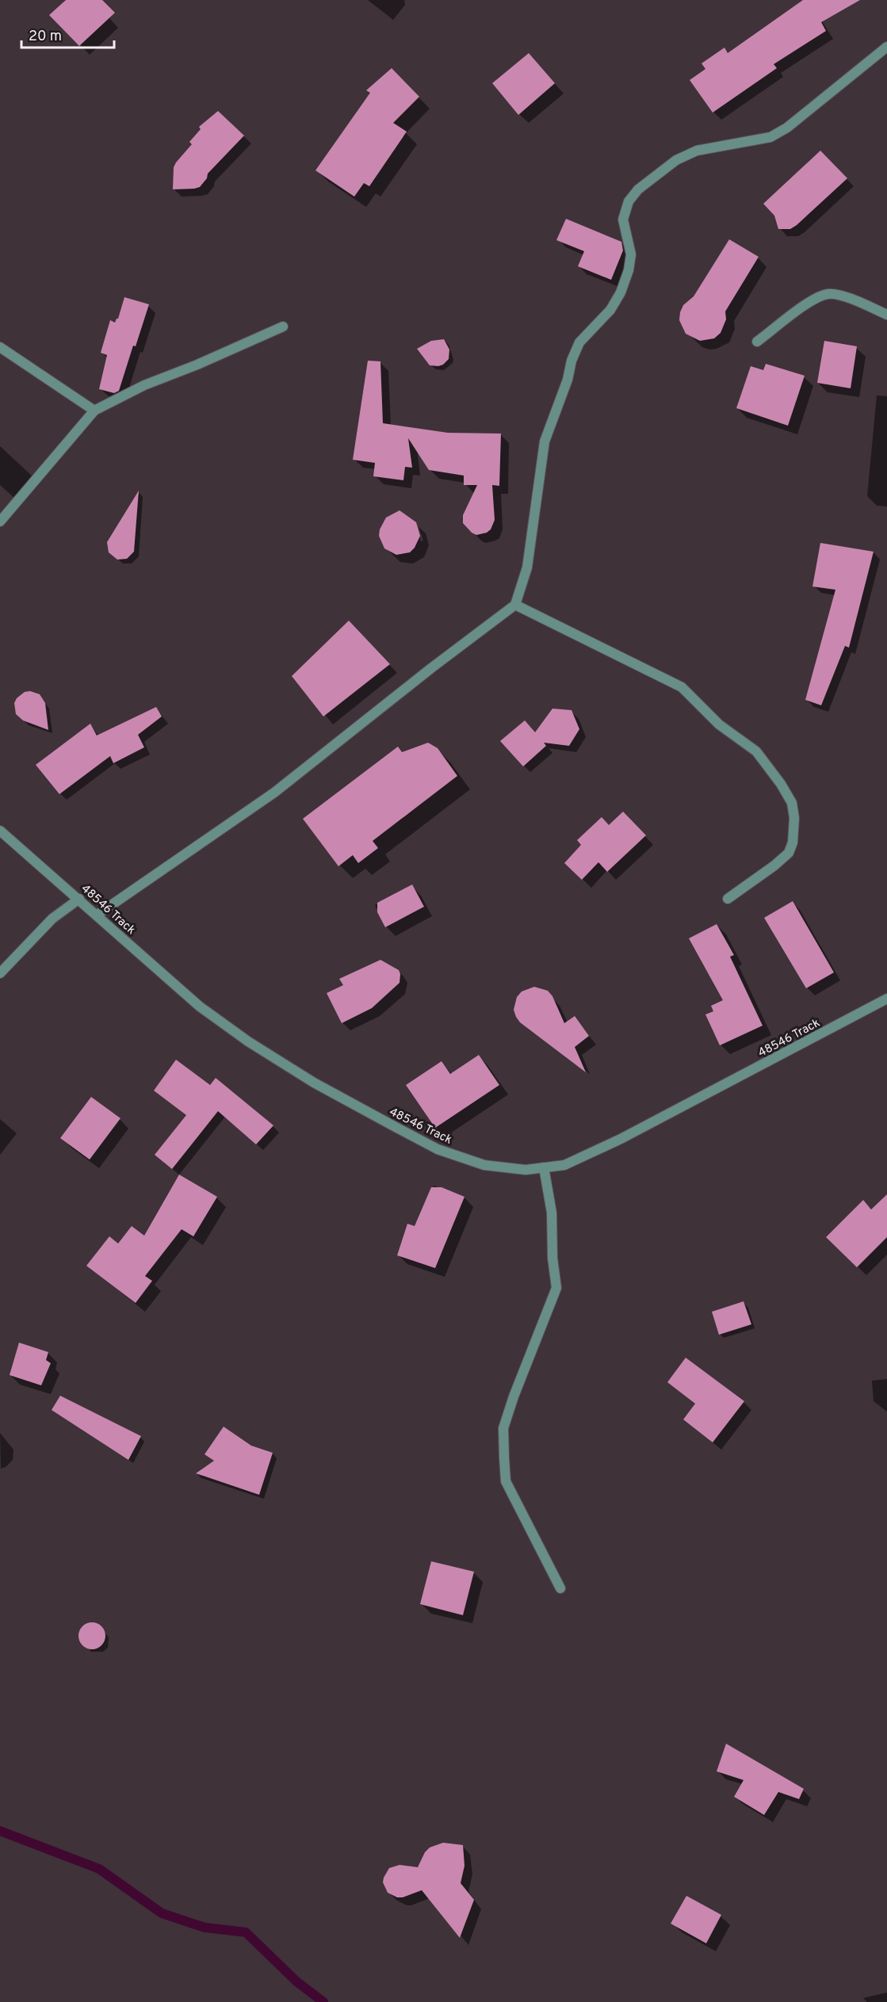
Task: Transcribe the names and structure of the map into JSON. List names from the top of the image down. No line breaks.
{"streets":{"street":["48546 Track"]},"scale_bar":"20 m"}
